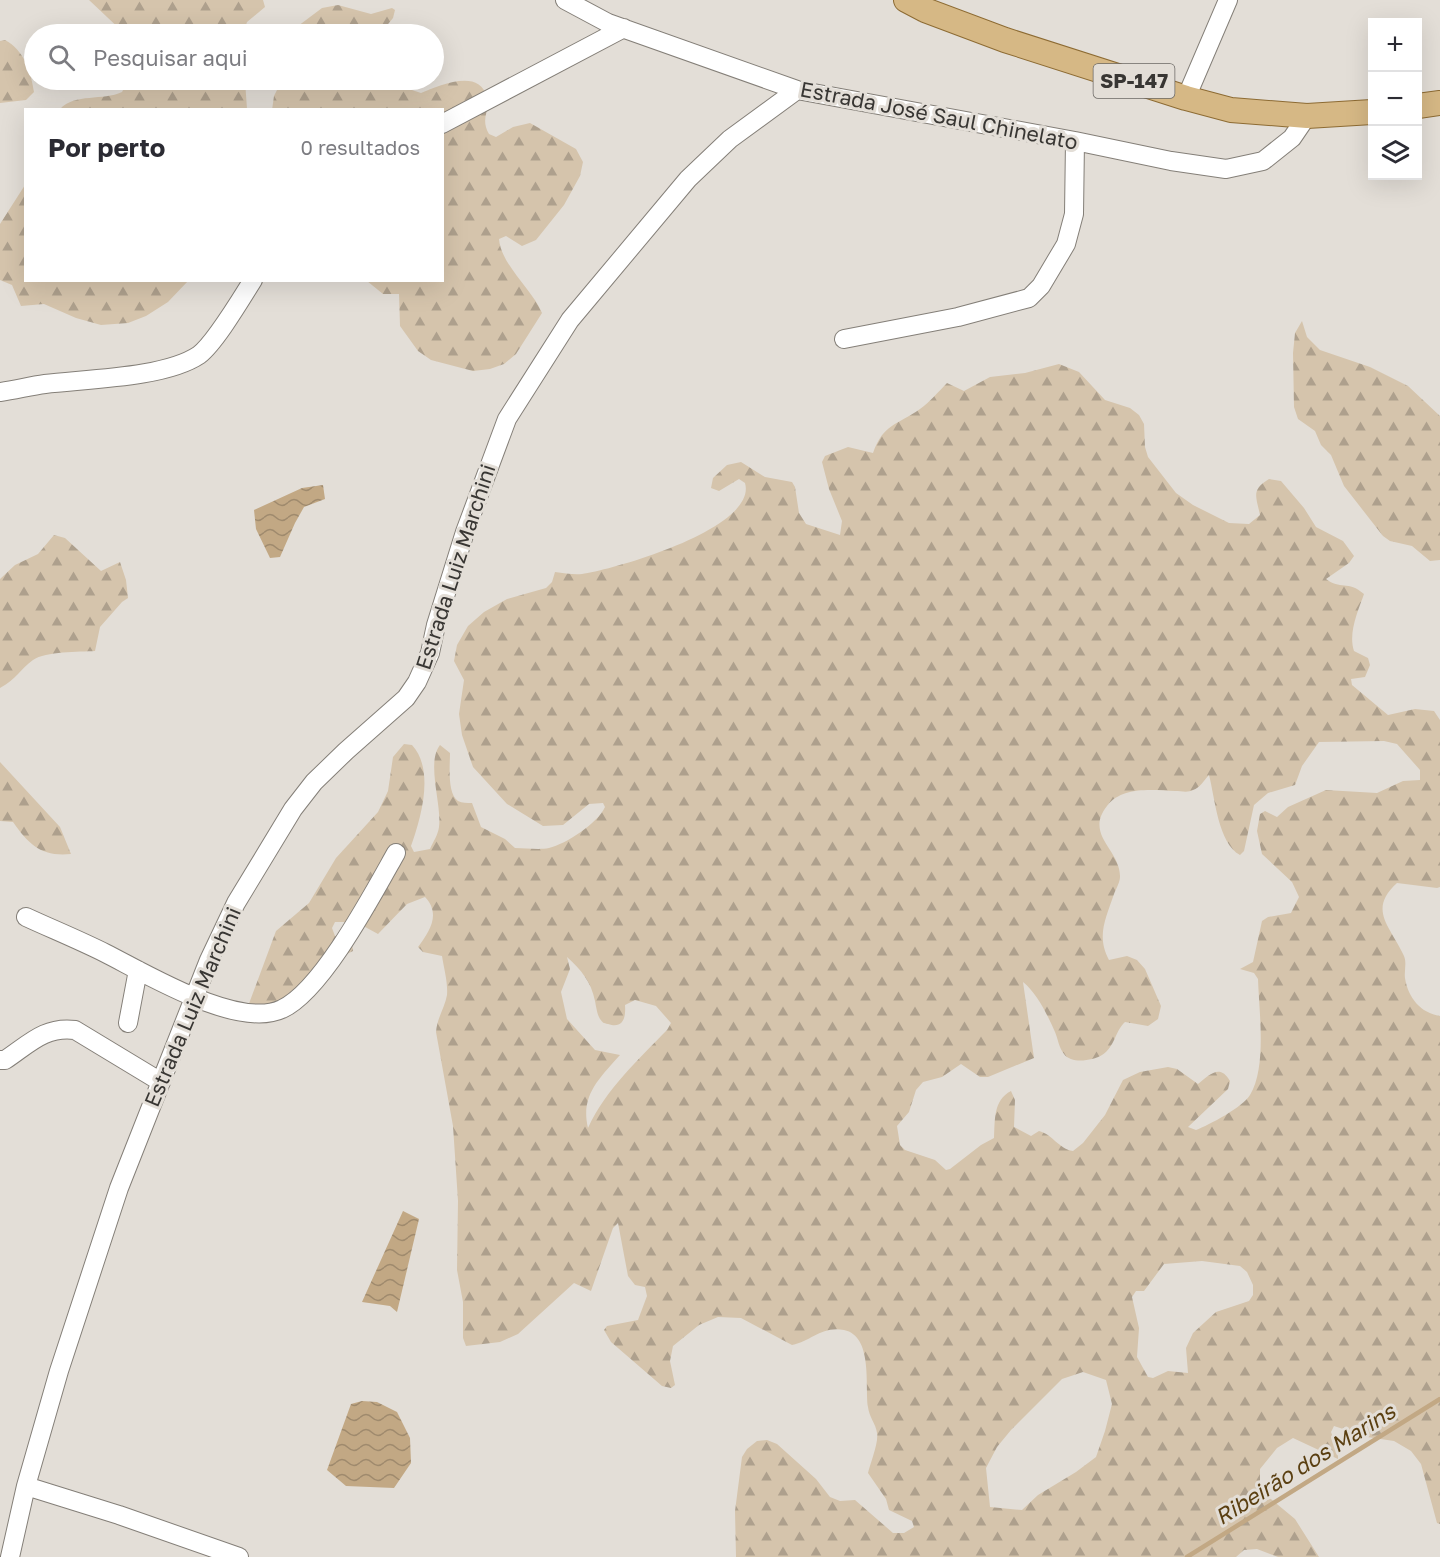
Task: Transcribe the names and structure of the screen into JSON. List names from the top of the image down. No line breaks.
{"streets":{"main road":["SP-147"],"street":["Estrada José Saul Chinelato","Estrada Luiz Marchini"]},"crossings":[["SP-147","Estrada José Saul Chinelato"],["Estrada José Saul Chinelato","Estrada Luiz Marchini"]],"water":["Ribeirão dos Marins"],"page":{"map_buttons":["+","−"],"search":"Pesquisar aqui","heading":["Por perto","0 resultados"]}}
